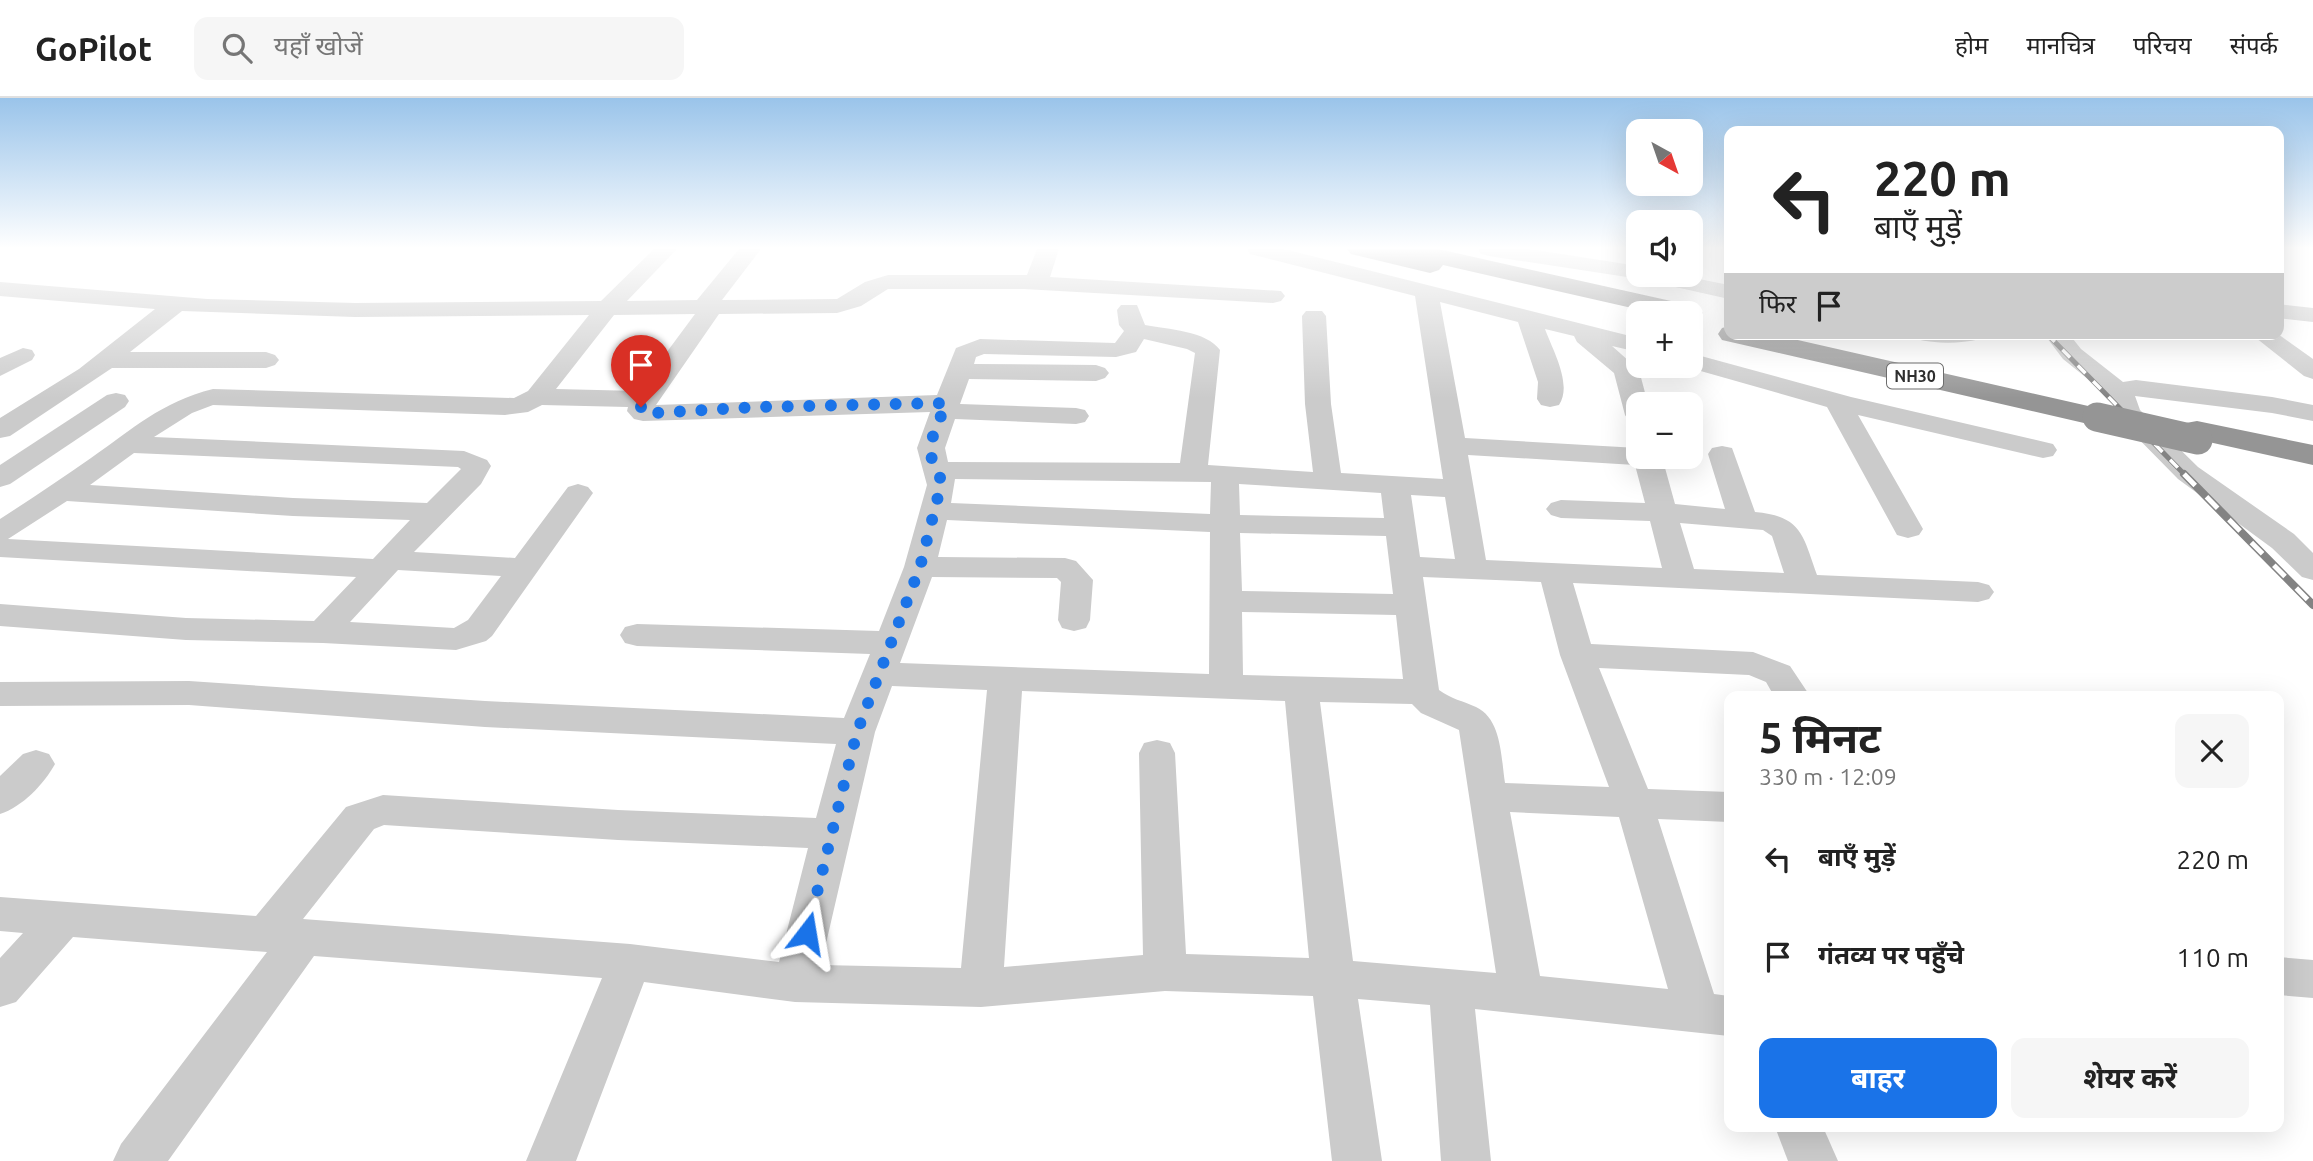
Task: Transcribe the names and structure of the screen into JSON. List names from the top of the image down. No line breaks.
{"streets":{"highway":["NH30"]},"north":"bottom right","page":{"header":"GoPilot","search":"यहाँ खोजें","nav":["होम","मानचित्र","परिचय","संपर्क"],"map_buttons":["+","−"],"turn":["220 m","बाएँ मुड़ें"],"then":"फिर","heading":["5 मिनट","330 m · 12:09"],"list":[{"name":"बाएँ मुड़ें","value":"220 m"},{"name":"गंतव्य पर पहुँचे","value":"110 m"}],"buttons":["बाहर","शेयर करें"]}}
